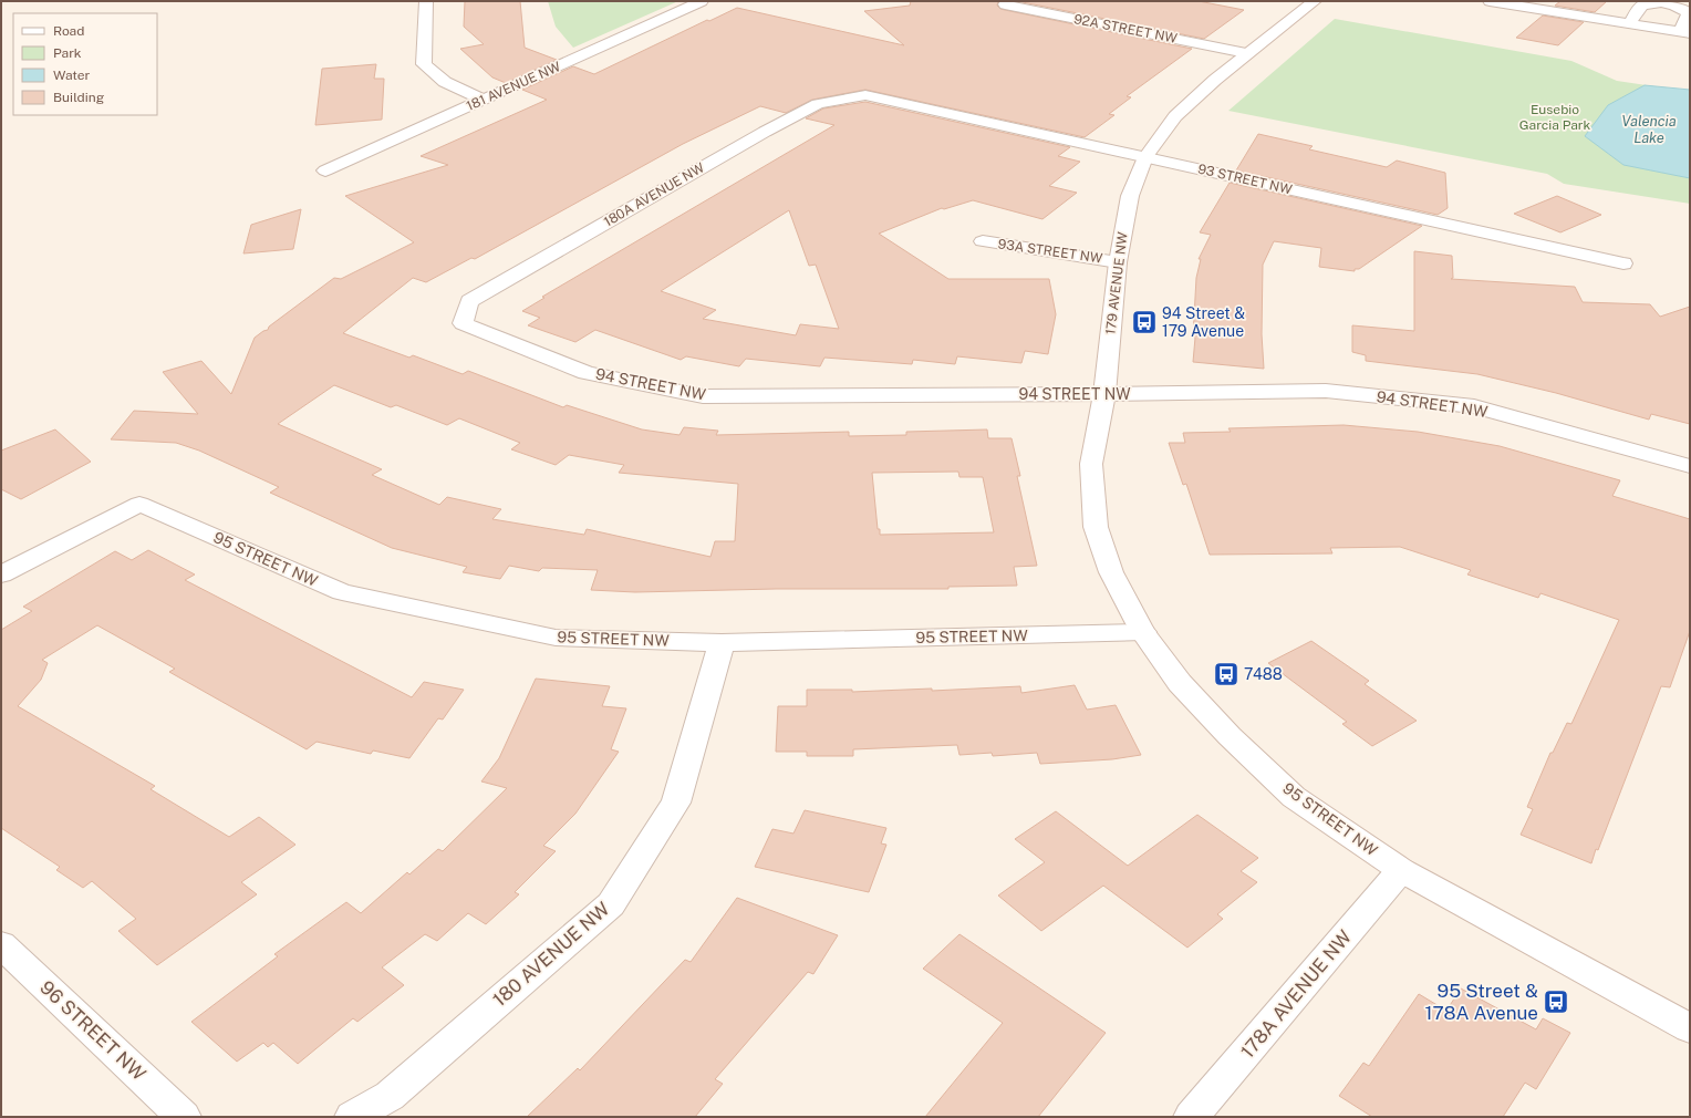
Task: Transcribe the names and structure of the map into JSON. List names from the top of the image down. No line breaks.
{"streets":{"street":["92A STREET NW","181 AVENUE NW","93 STREET NW","180A AVENUE NW","93A STREET NW","179 AVENUE NW","94 STREET NW","95 STREET NW","180 AVENUE NW","178A AVENUE NW","96 STREET NW"]},"crossings":[["92A STREET NW","179 AVENUE NW"],["93 STREET NW","180A AVENUE NW"],["93 STREET NW","179 AVENUE NW"],["180A AVENUE NW","94 STREET NW"],["93A STREET NW","179 AVENUE NW"],["179 AVENUE NW","94 STREET NW"],["179 AVENUE NW","95 STREET NW"],["95 STREET NW","180 AVENUE NW"],["95 STREET NW","178A AVENUE NW"]],"water":["Valencia Lake"],"parks":["Eusebio Garcia Park"],"places":{"bus stop":["94 Street & 179 Avenue","7488","95 Street & 178A Avenue"]},"legend":["Road","Park","Water","Building"]}
